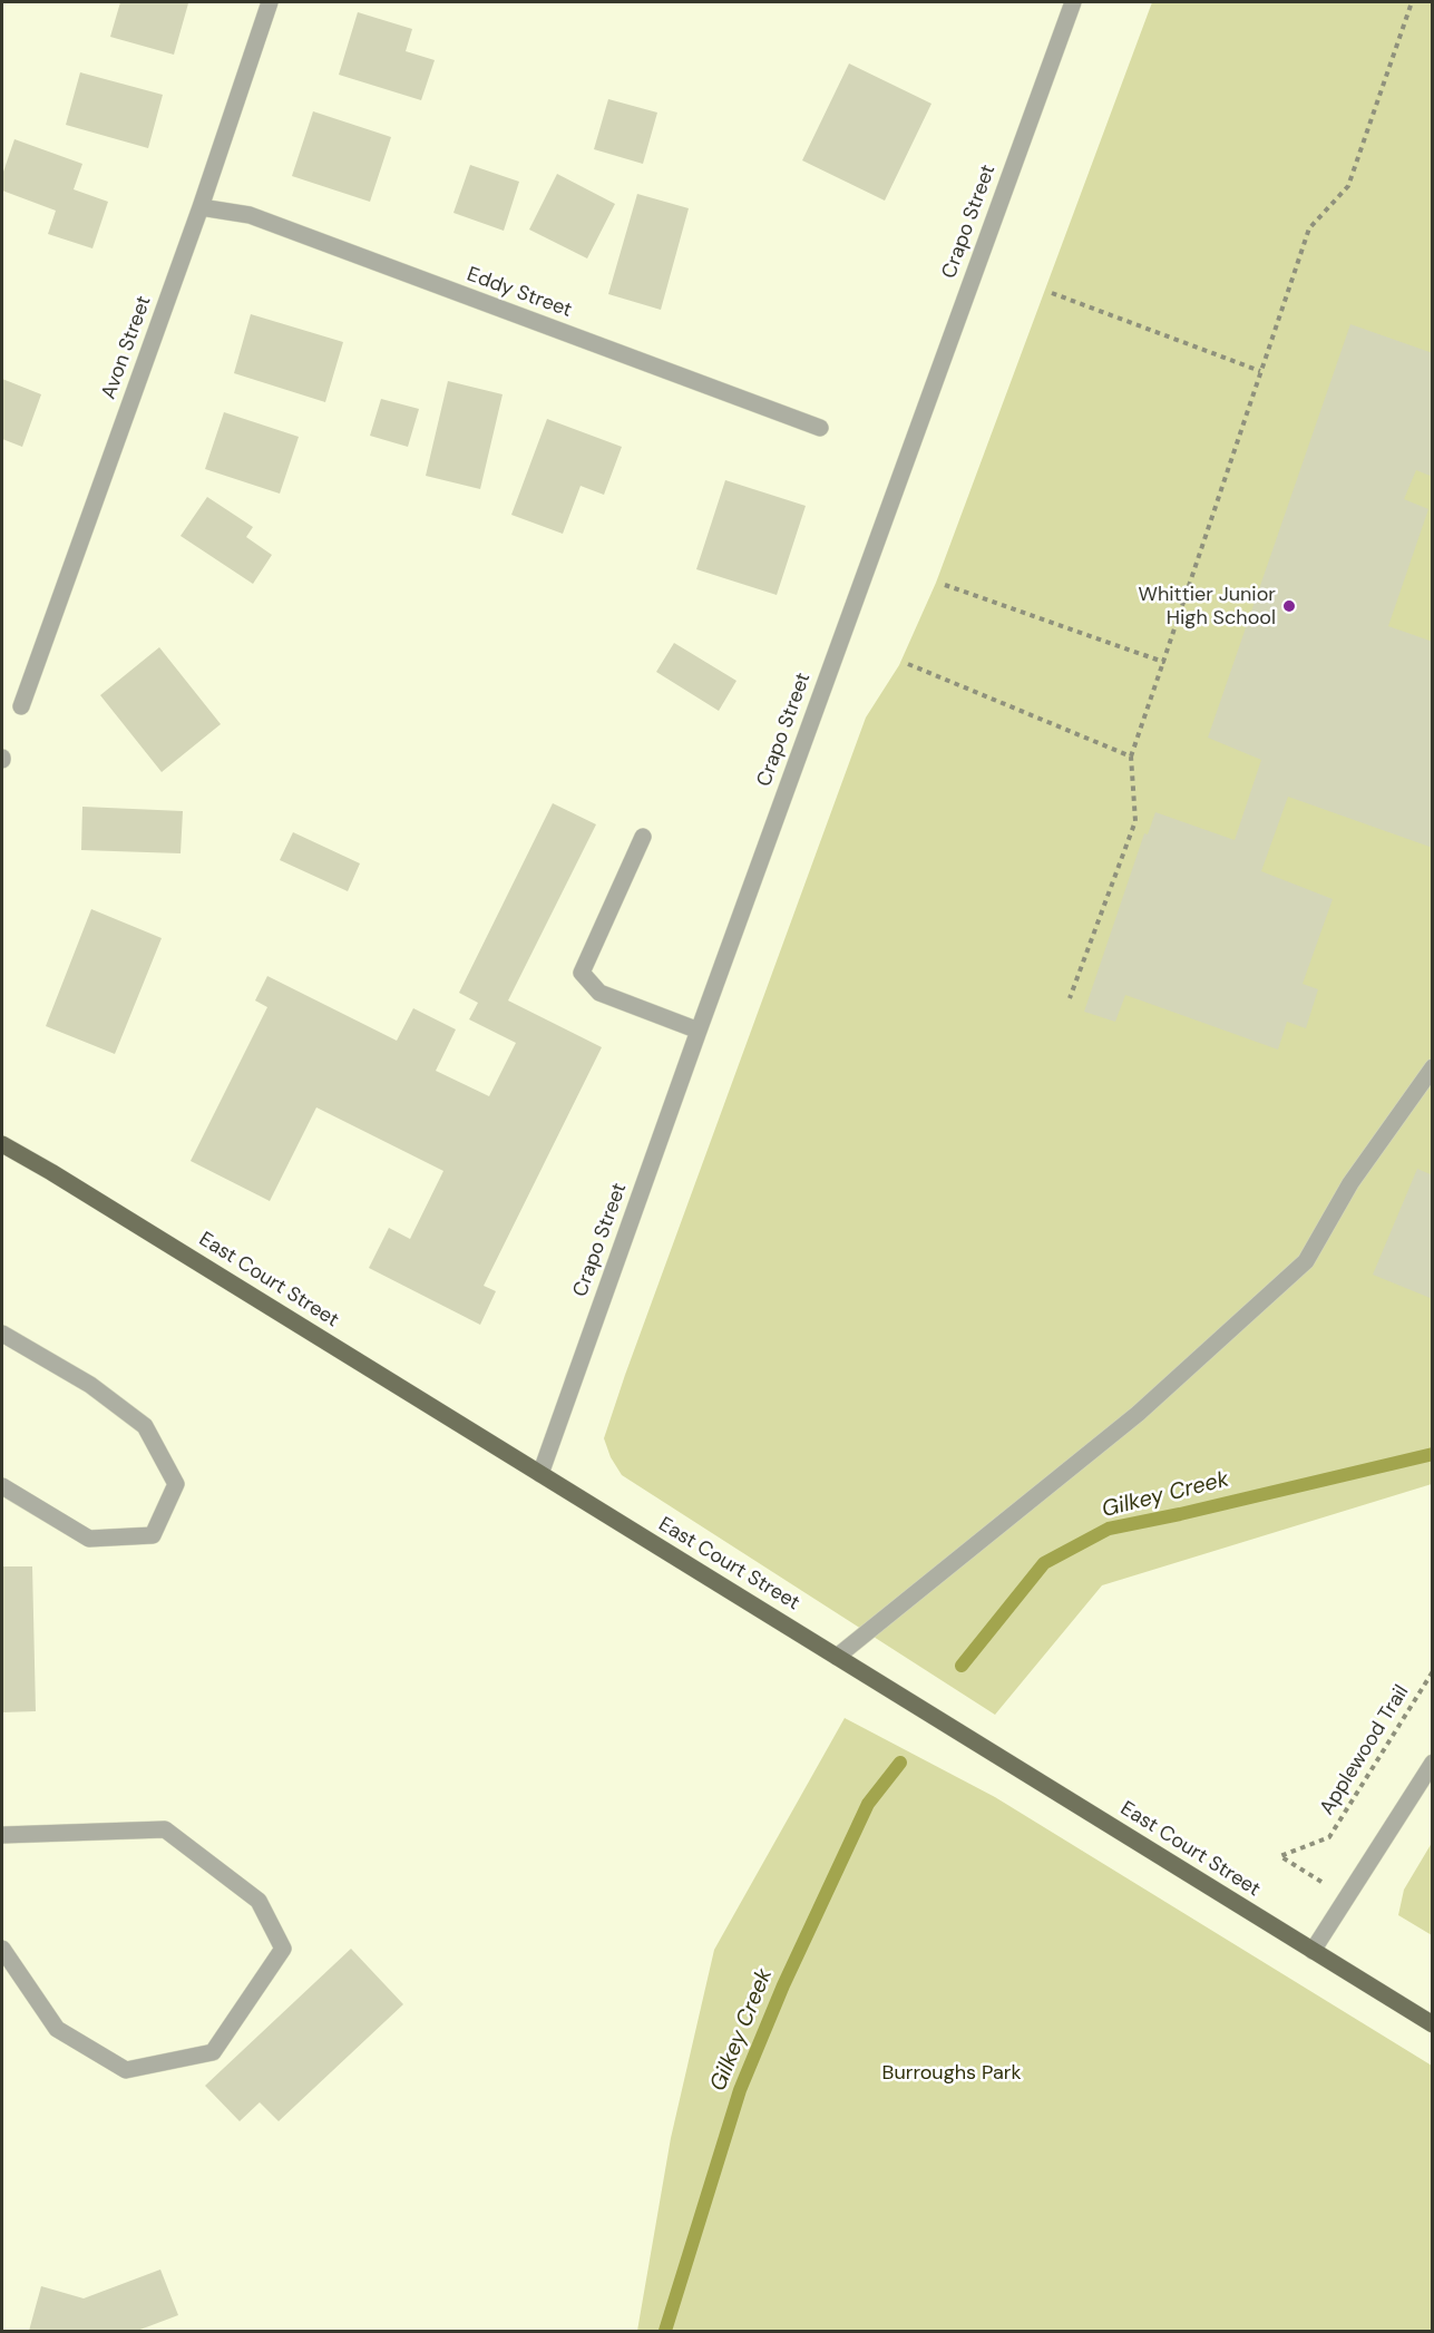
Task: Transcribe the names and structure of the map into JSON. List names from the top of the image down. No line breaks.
{"streets":{"main road":["East Court Street"],"street":["Crapo Street","Eddy Street","Avon Street"],"path":["Applewood Trail"]},"crossings":[["Crapo Street","East Court Street"],["Eddy Street","Avon Street"]],"water":["Gilkey Creek"],"parks":["Burroughs Park"],"places":["Whittier Junior High School"]}
